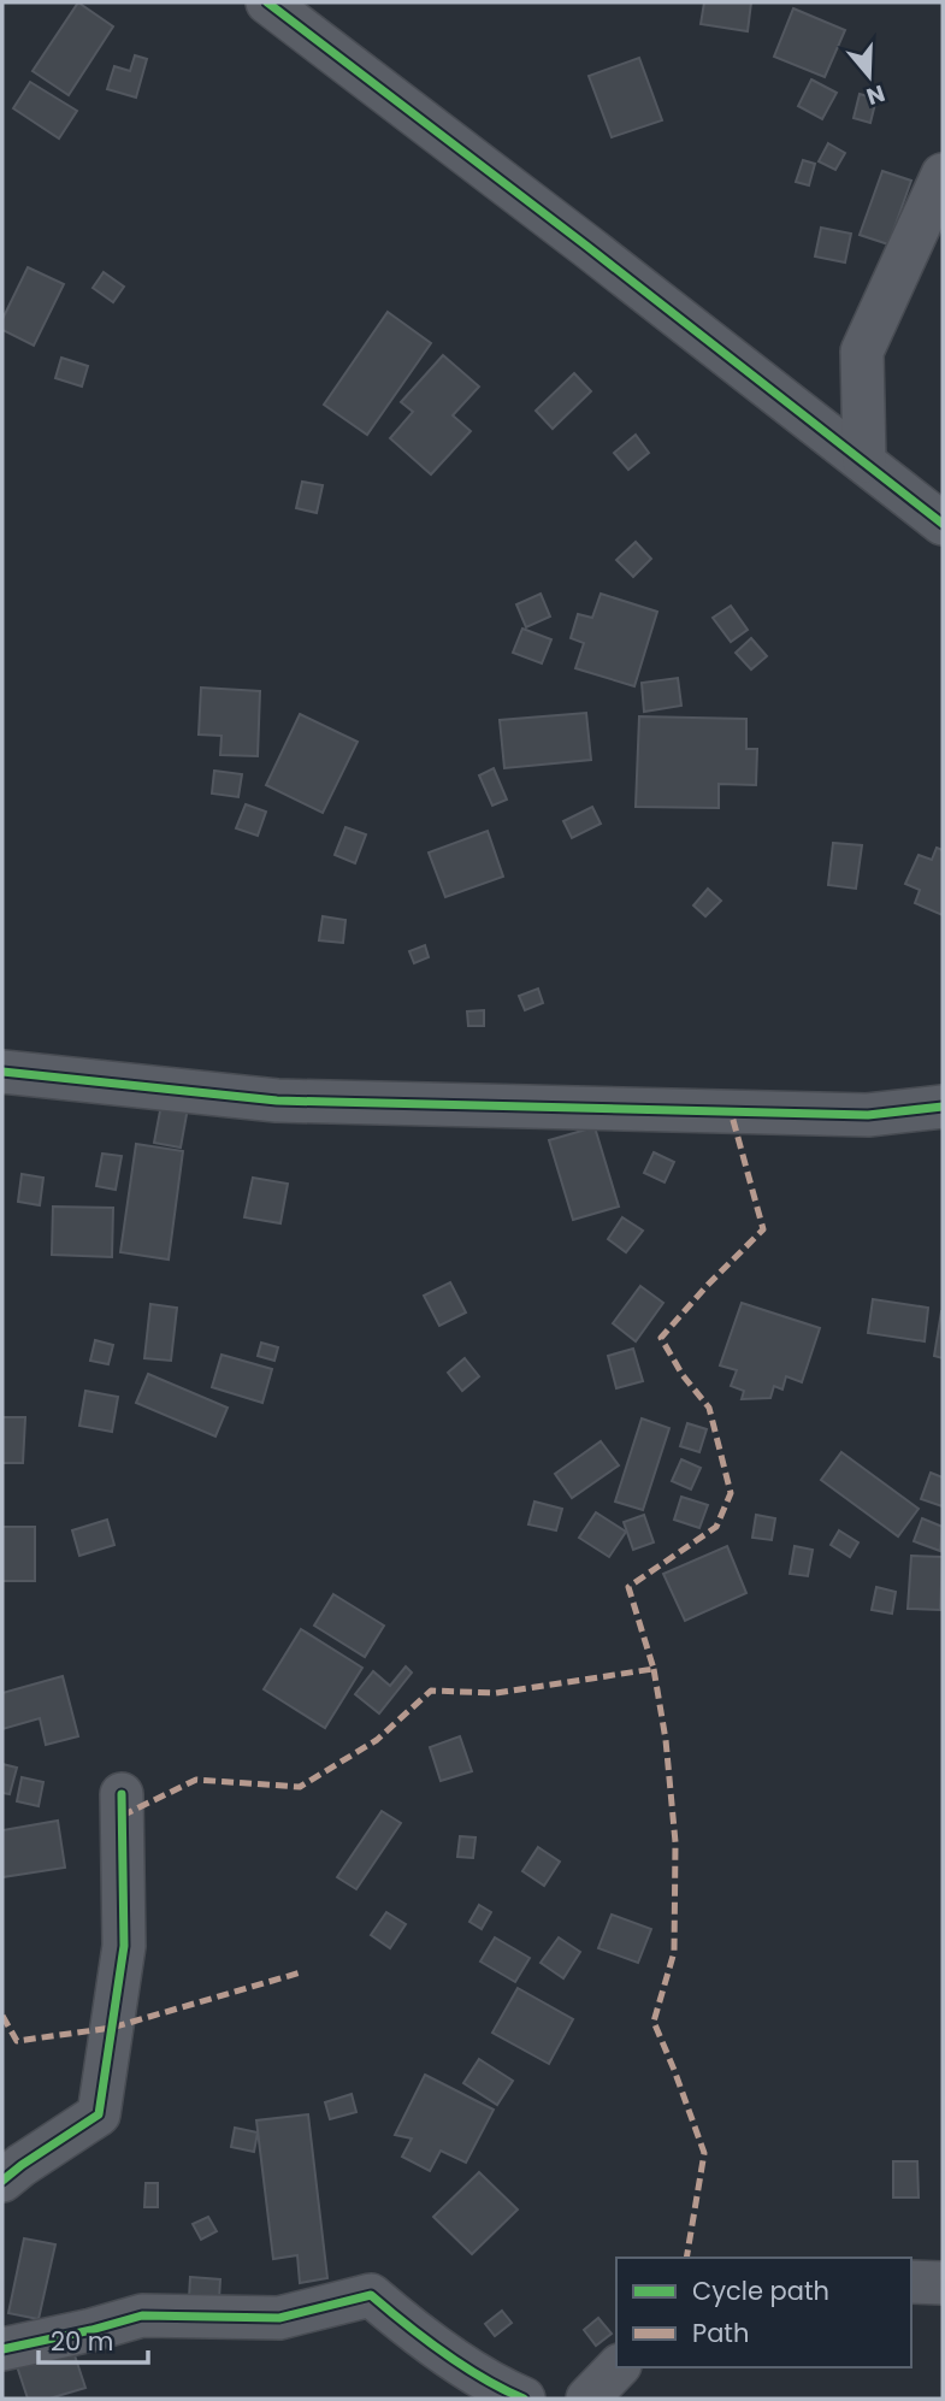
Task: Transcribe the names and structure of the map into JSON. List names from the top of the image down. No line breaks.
{"legend":["Cycle path","Path"],"scale_bar":"20 m","north":"bottom"}
